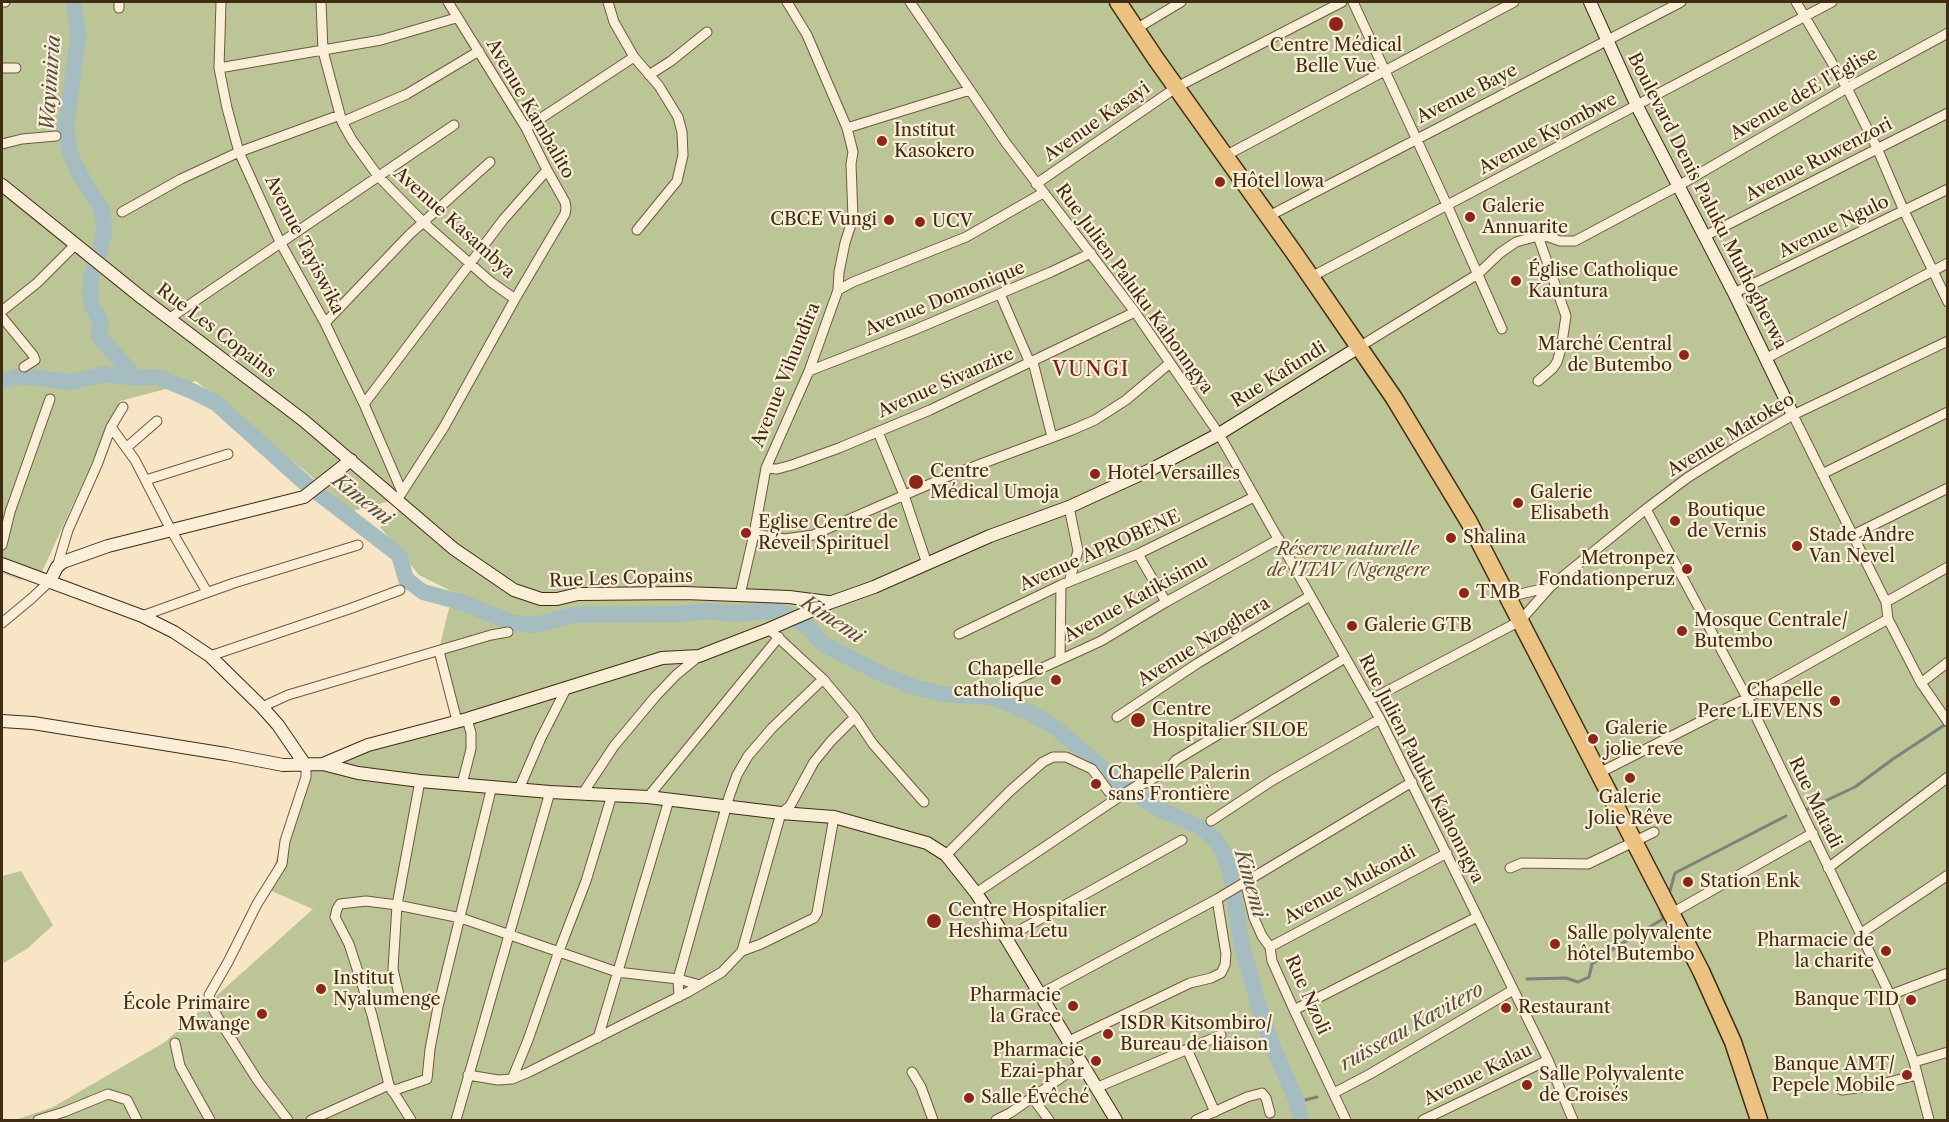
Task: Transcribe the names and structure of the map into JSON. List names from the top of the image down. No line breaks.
{"streets":{"street":["Avenue Baye","Avenue deE l'Eglise","Avenue Kambalito","Avenue Kasayi","Avenue Kyombwe","Avenue Ruwenzori","Boulevard Denis Paluku Muthogherwa","Avenue Kasambya","Avenue Ngulo","Avenue Tayiswika","Rue Julien Paluku Kahonngya","Avenue Domonique","Rue Les Copains","Avenue Vihundira","Rue Kafundi","Avenue Sivanzire","Avenue Matokeo","Avenue APROBENE","Avenue Katikisimu","Avenue Nzoghera","Rue Matadi","Avenue Mukondi","Rue Nzoli","Avenue Kalau"]},"crossings":[["Avenue Baye","Boulevard Denis Paluku Muthogherwa"],["Avenue deE l'Eglise","Boulevard Denis Paluku Muthogherwa"],["Avenue Kambalito","Avenue Kasambya"],["Avenue Kasayi","Rue Julien Paluku Kahonngya"],["Avenue Kyombwe","Boulevard Denis Paluku Muthogherwa"],["Avenue Ruwenzori","Boulevard Denis Paluku Muthogherwa"],["Boulevard Denis Paluku Muthogherwa","Avenue Ngulo"],["Boulevard Denis Paluku Muthogherwa","Avenue Matokeo"],["Avenue Tayiswika","Rue Les Copains"],["Rue Julien Paluku Kahonngya","Avenue Domonique"],["Rue Julien Paluku Kahonngya","Rue Les Copains"],["Rue Julien Paluku Kahonngya","Rue Kafundi"],["Rue Julien Paluku Kahonngya","Avenue Sivanzire"],["Rue Julien Paluku Kahonngya","Avenue APROBENE"],["Rue Julien Paluku Kahonngya","Avenue Katikisimu"],["Rue Julien Paluku Kahonngya","Avenue Nzoghera"],["Rue Julien Paluku Kahonngya","Avenue Mukondi"],["Rue Julien Paluku Kahonngya","Avenue Kalau"],["Avenue Domonique","Avenue Vihundira"],["Rue Les Copains","Avenue Vihundira"],["Rue Les Copains","Rue Kafundi"],["Avenue Vihundira","Avenue Sivanzire"],["Avenue Matokeo","Rue Matadi"],["Avenue Mukondi","Rue Nzoli"]],"districts":["VUNGI"],"water":["Wayimiria","Kimemi","ruisseau Kavitero"],"parks":["Réserve naturelle de l'ITAV (Ngengere"],"places":["Centre Médical Belle Vue","Institut Kasokero","Hôtel lowa","Galerie Annuarite","CBCE Vungi","UCV","Église Catholique Kauntura","Marché Central de Butembo","Hotel Versailles","Centre Médical Umoja","Galerie Elisabeth","Boutique de Vernis","Eglise Centre de Réveil Spirituel","Shalina","Stade Andre Van Nevel","Metronpez Fondationperuz","TMB","Galerie GTB","Mosque Centrale/ Butembo","Chapelle catholique","Chapelle Pere LIEVENS","Centre Hospitalier SILOE","Galerie jolie reve","Galerie Jolie Rêve","Chapelle Palerin sans Frontière","Station Enk","Centre Hospitalier Heshima Letu","Salle polyvalente hôtel Butembo","Pharmacie de la charite","Institut Nyalumenge","Banque TID","Pharmacie la Grace","Restaurant","École Primaire Mwange","ISDR Kitsombiro/ Bureau de liaison","Pharmacie Ezai-phar","Banque AMT/ Pepele Mobile","Salle Polyvalente de Croisés","Salle Évêché"]}
